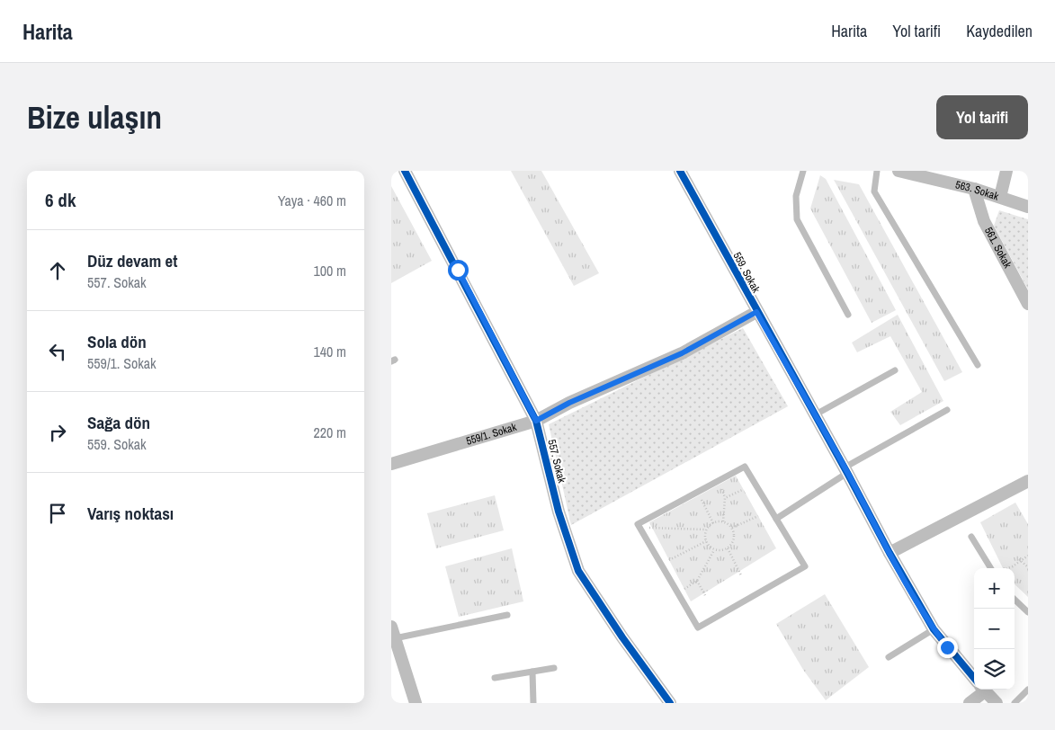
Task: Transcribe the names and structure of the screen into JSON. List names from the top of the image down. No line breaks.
{"streets":{"street":["563. Sokak","561. Sokak","559. Sokak","559/1. Sokak","557. Sokak"]},"crossings":[["563. Sokak","561. Sokak"],["559. Sokak","559/1. Sokak"],["559/1. Sokak","557. Sokak"]],"page":{"header":"Harita","nav":["Harita","Yol tarifi","Kaydedilen"],"buttons":"Yol tarifi","title":"Bize ulaşın","heading":["6 dk","Yaya · 460 m"],"list":[["Düz devam et","557. Sokak","100 m"],["Sola dön","559/1. Sokak","140 m"],["Sağa dön","559. Sokak","220 m"],"Varış noktası"],"map_buttons":["+","−"]}}
